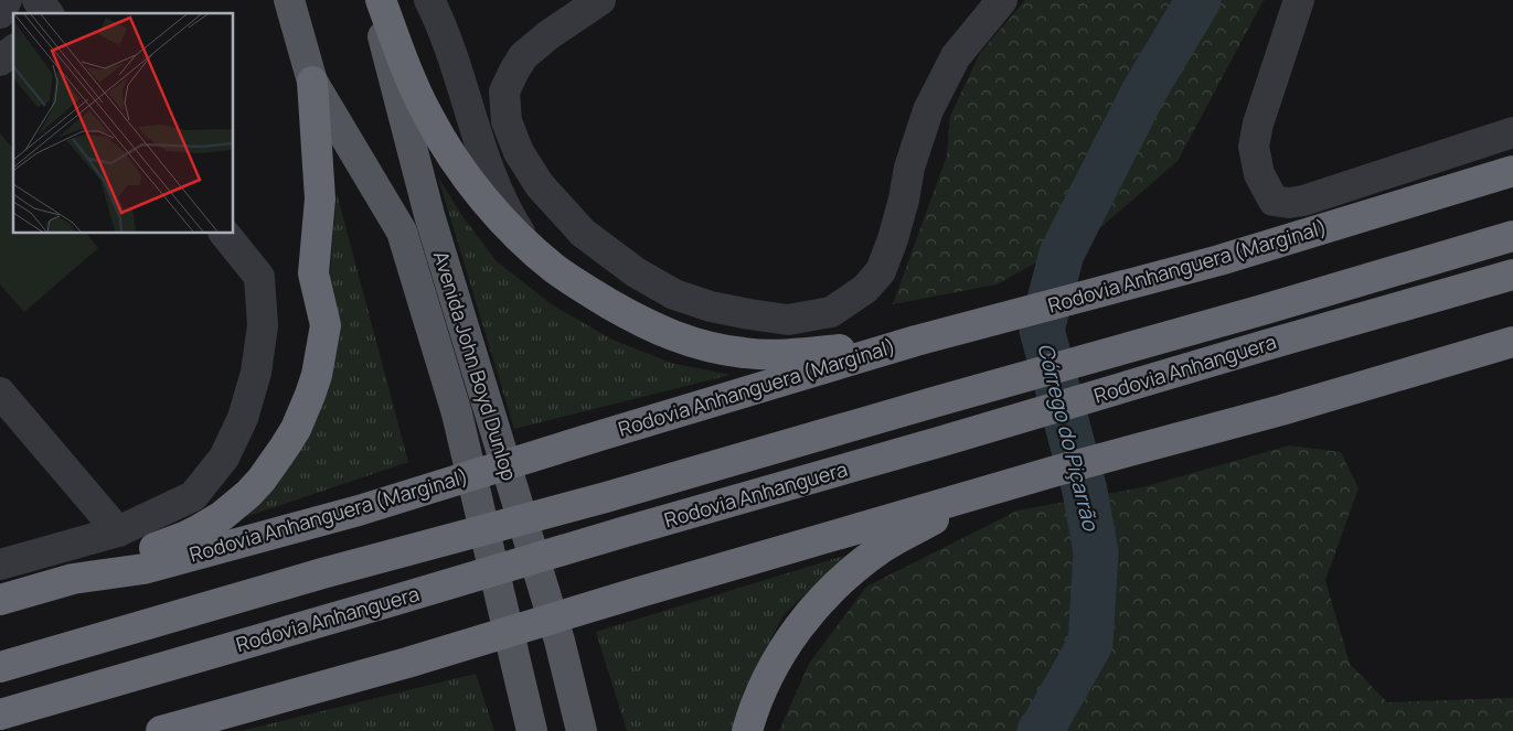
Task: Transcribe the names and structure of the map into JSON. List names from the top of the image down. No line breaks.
{"streets":{"highway":["Rodovia Anhanguera (Marginal)","Rodovia Anhanguera"],"main road":["Avenida John Boyd Dunlop"]},"water":["Córrego do Piçarrão"]}
